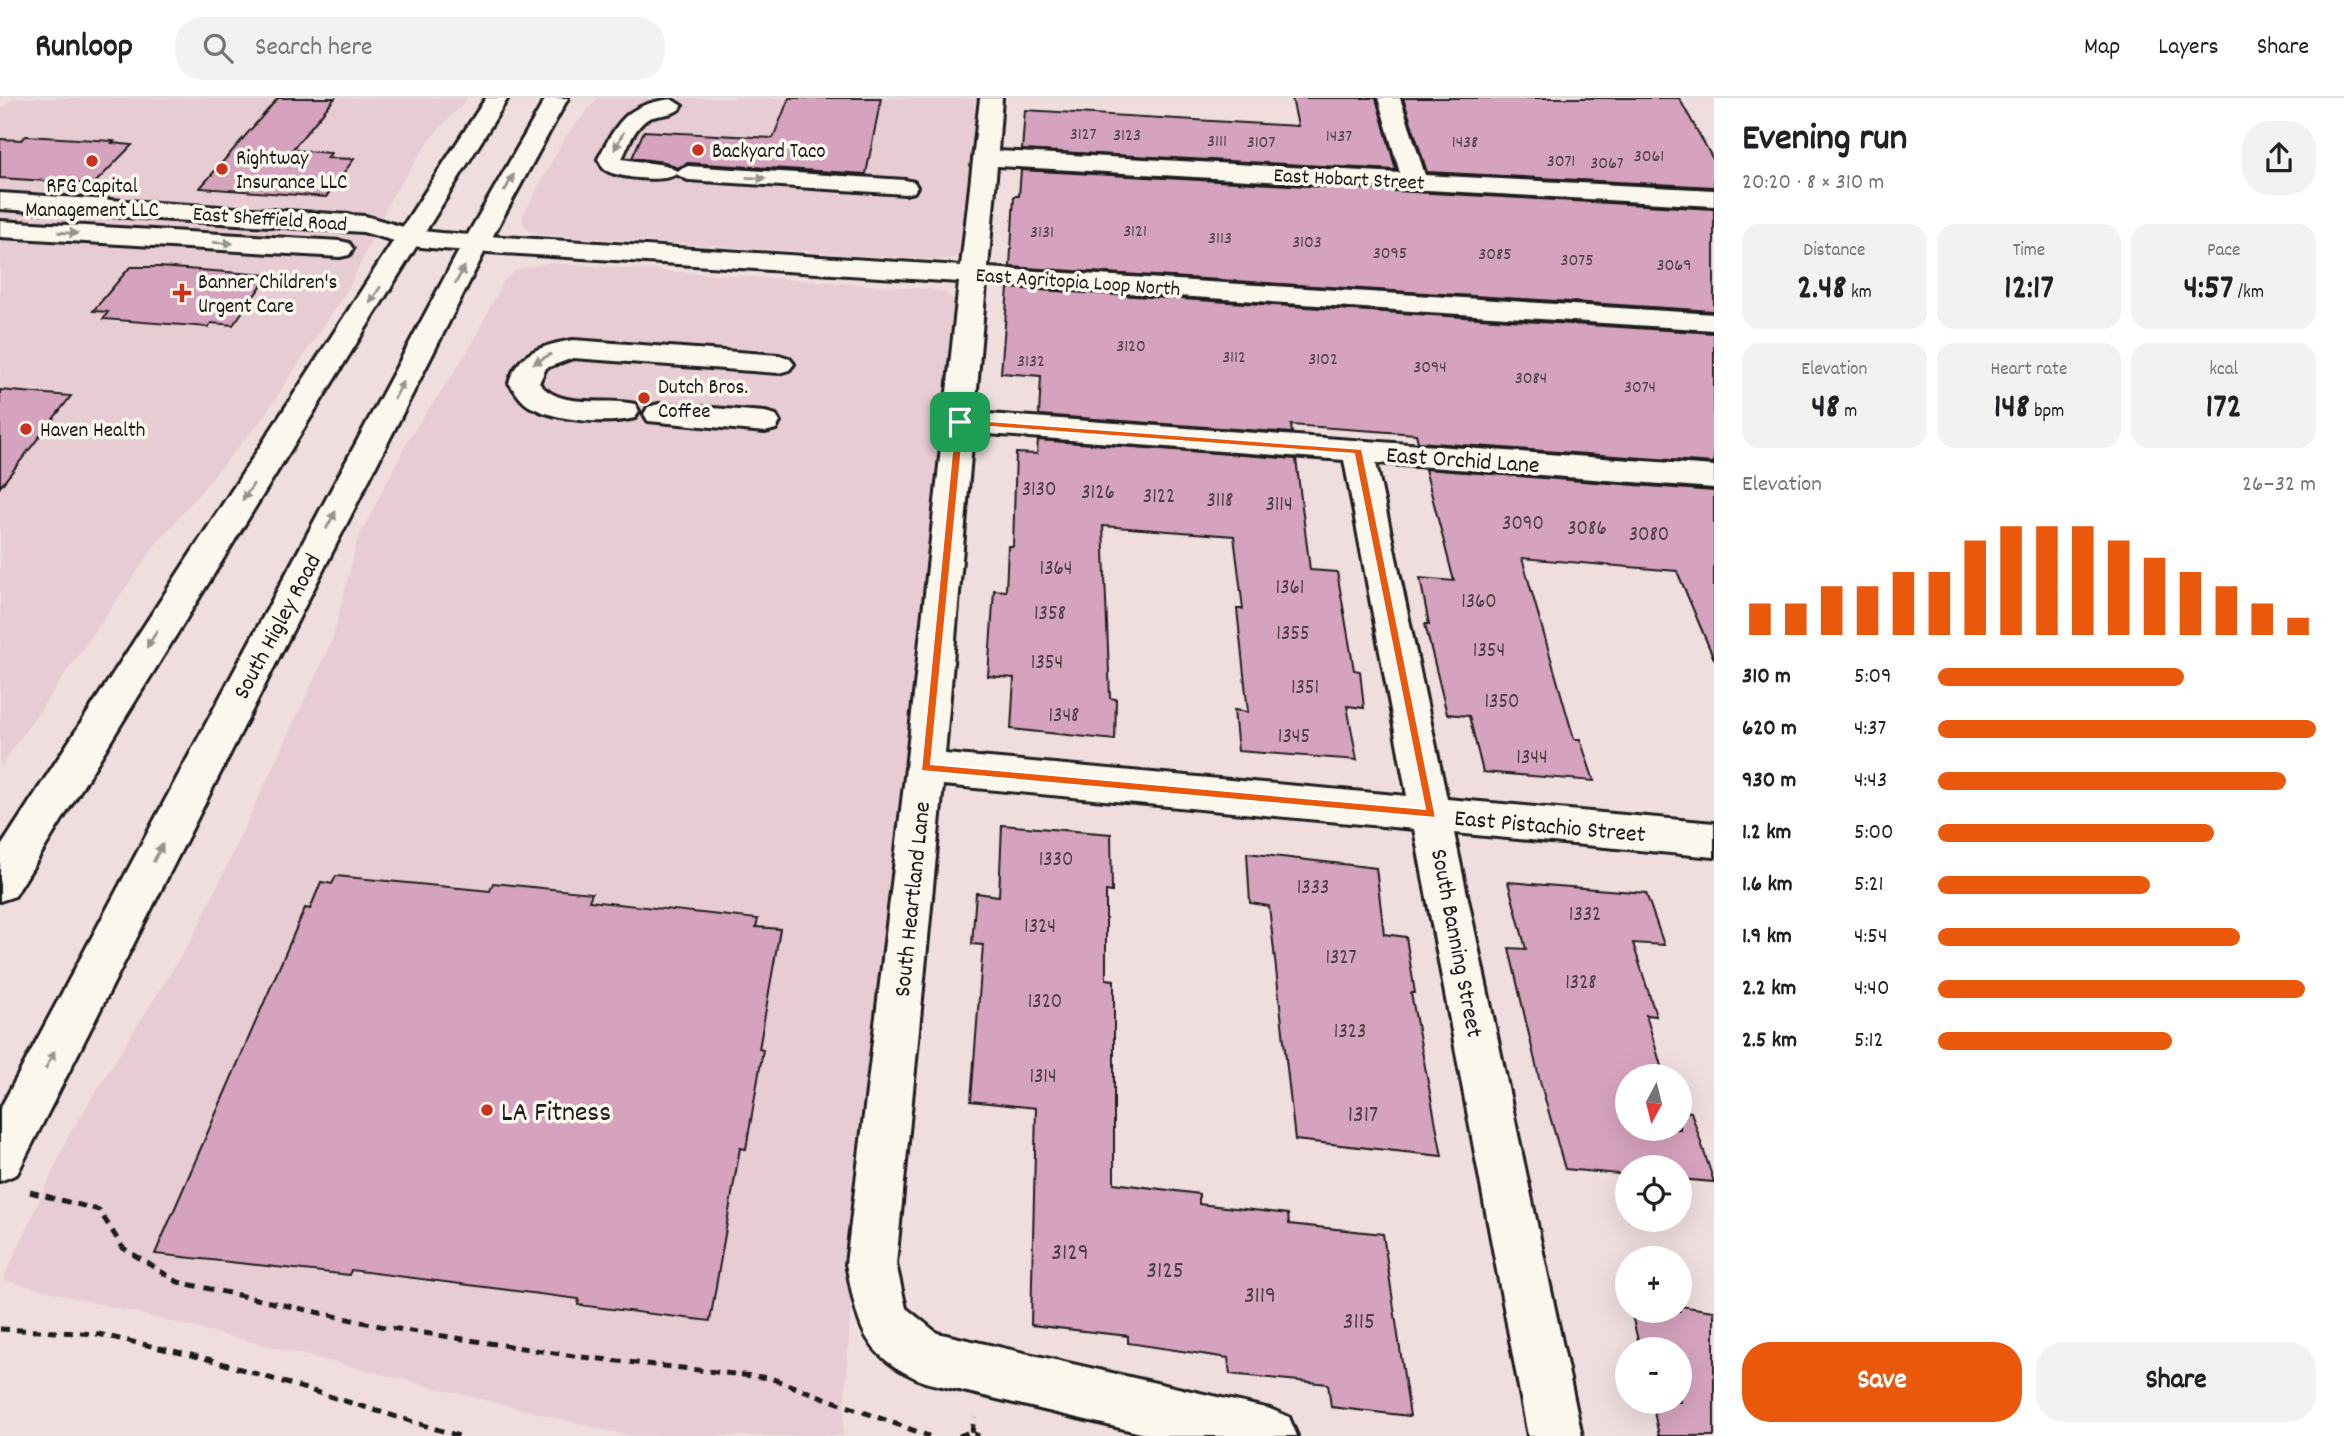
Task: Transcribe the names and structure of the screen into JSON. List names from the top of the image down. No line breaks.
{"streets":{"street":["East Hobart Street","East Sheffield Road","East Agritopia Loop North","East Orchid Lane","South Higley Road","East Pistachio Street","South Heartland Lane","South Banning Street"]},"crossings":[["East Hobart Street","South Heartland Lane"],["East Sheffield Road","East Agritopia Loop North"],["East Sheffield Road","South Higley Road"],["East Agritopia Loop North","South Higley Road"],["East Agritopia Loop North","South Heartland Lane"],["East Orchid Lane","South Heartland Lane"],["East Orchid Lane","South Banning Street"],["East Pistachio Street","South Heartland Lane"],["East Pistachio Street","South Banning Street"]],"places":{"other":["Backyard Taco","RFG Capital Management LLC","Rightway Insurance LLC","Dutch Bros. Coffee","Haven Health","LA Fitness"],"health":["Banner Children's Urgent Care"]},"house_numbers":["3127","3123","1437","3111","3107","1438","3061","3071","3067","3121","3131","3113","3103","3095","3085","3075","3069","3120","3112","3102","3132","3094","3084","3074","3130","3126","3122","3118","3114","3090","3086","3080","1364","1361","1360","1358","1355","1354","1354","1351","1350","1348","1345","1344","1330","1333","1332","1324","1327","1328","1320","1323","1314","1317","3129","3125","3119","3115"],"north":"bottom","page":{"header":"Runloop","search":"Search here","nav":["Map","Layers","Share"],"heading":["Evening run","20:20 · 8 × 310 m"],"stats":[["Distance","2.48 km"],["Time","12:17"],["Pace","4:57 /km"],["Elevation","48 m"],["Heart rate","148 bpm"],["kcal","172"]],"chart":["Elevation","26–32 m"],"list":[{"name":"310 m","note":"5:09"},{"name":"620 m","note":"4:37"},{"name":"930 m","note":"4:43"},{"name":"1.2 km","note":"5:00"},{"name":"1.6 km","note":"5:21"},{"name":"1.9 km","note":"4:54"},{"name":"2.2 km","note":"4:40"},{"name":"2.5 km","note":"5:12"}],"map_buttons":["+","−"],"buttons":["Save","Share"]}}
